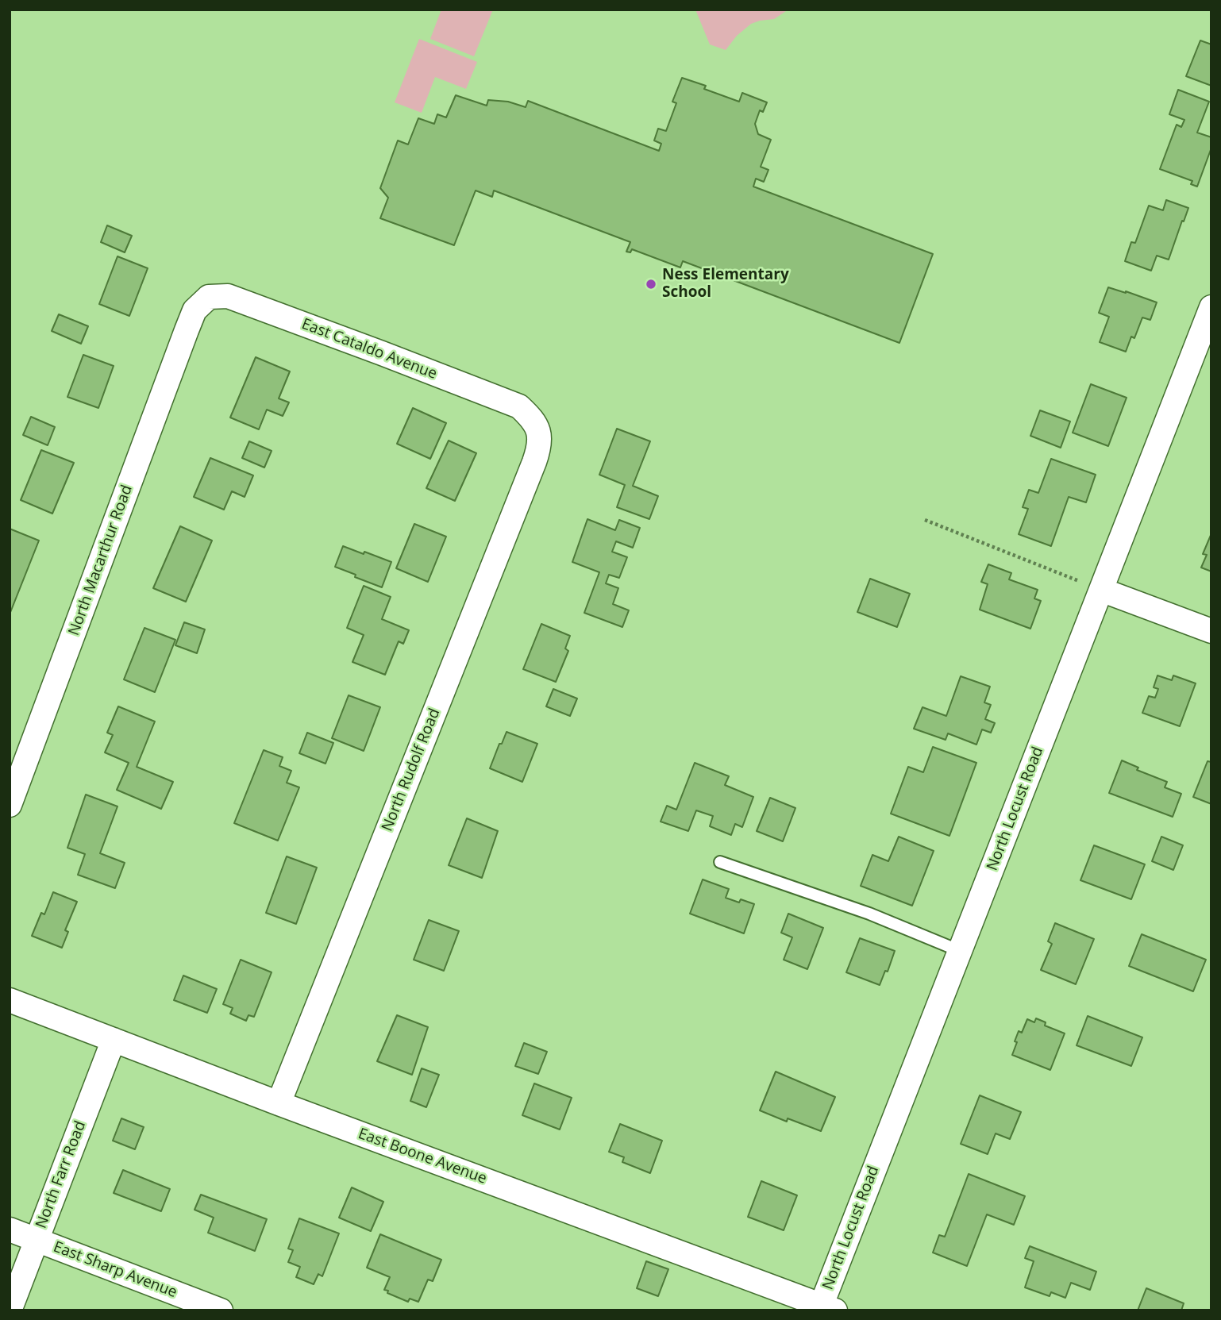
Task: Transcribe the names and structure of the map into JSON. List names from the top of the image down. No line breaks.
{"streets":{"street":["East Cataldo Avenue","North Macarthur Road","North Rudolf Road","North Locust Road","East Boone Avenue","North Farr Road","East Sharp Avenue"]},"crossings":[["East Cataldo Avenue","North Macarthur Road"],["East Cataldo Avenue","North Rudolf Road"],["North Rudolf Road","East Boone Avenue"],["North Locust Road","East Boone Avenue"],["East Boone Avenue","North Farr Road"],["North Farr Road","East Sharp Avenue"]],"places":["Ness Elementary School"]}
